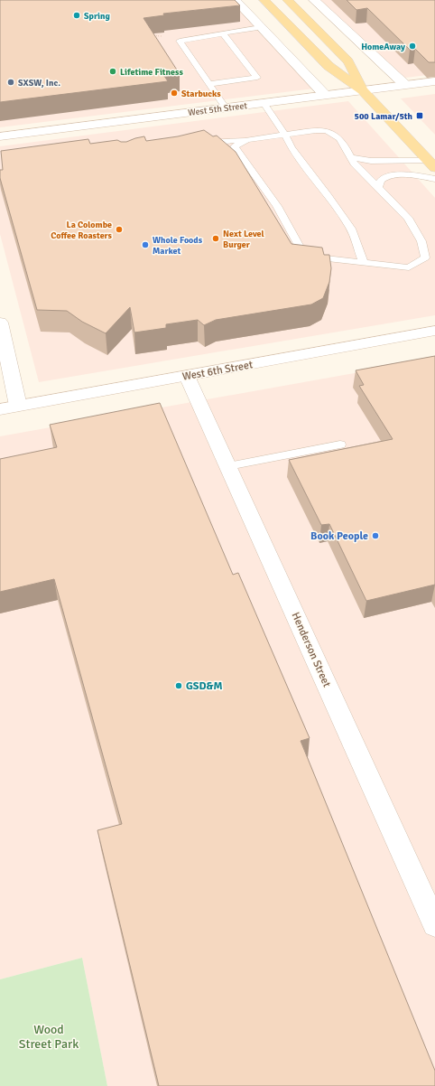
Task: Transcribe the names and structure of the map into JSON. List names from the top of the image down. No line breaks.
{"streets":{"street":["West 5th Street","West 6th Street","Henderson Street"]},"crossings":[["West 6th Street","Henderson Street"]],"parks":["Wood Street Park"],"places":{"other":["Spring","HomeAway","Lifetime Fitness","SXSW, Inc.","Starbucks","La Colombe Coffee Roasters","Next Level Burger","Whole Foods Market","Book People","GSD&M"],"transit":["500 Lamar/5th"]}}
